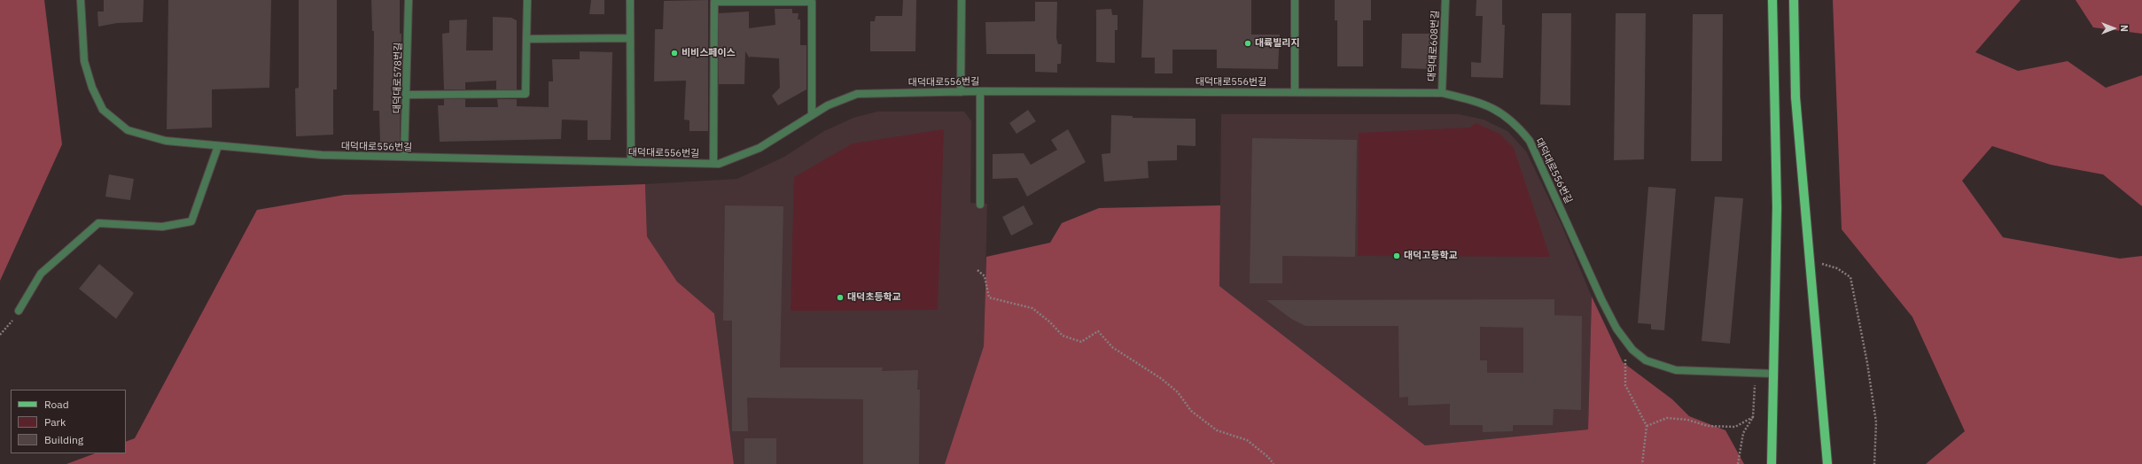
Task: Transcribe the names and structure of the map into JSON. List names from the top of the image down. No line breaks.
{"streets":{"street":["대덕대로608번길","대덕대로578번길","대덕대로556번길"]},"crossings":[["대덕대로608번길","대덕대로556번길"],["대덕대로578번길","대덕대로556번길"]],"places":["대륙빌리지","비비스페이스","대덕고등학교","대덕초등학교"],"legend":["Road","Park","Building"],"north":"right"}
